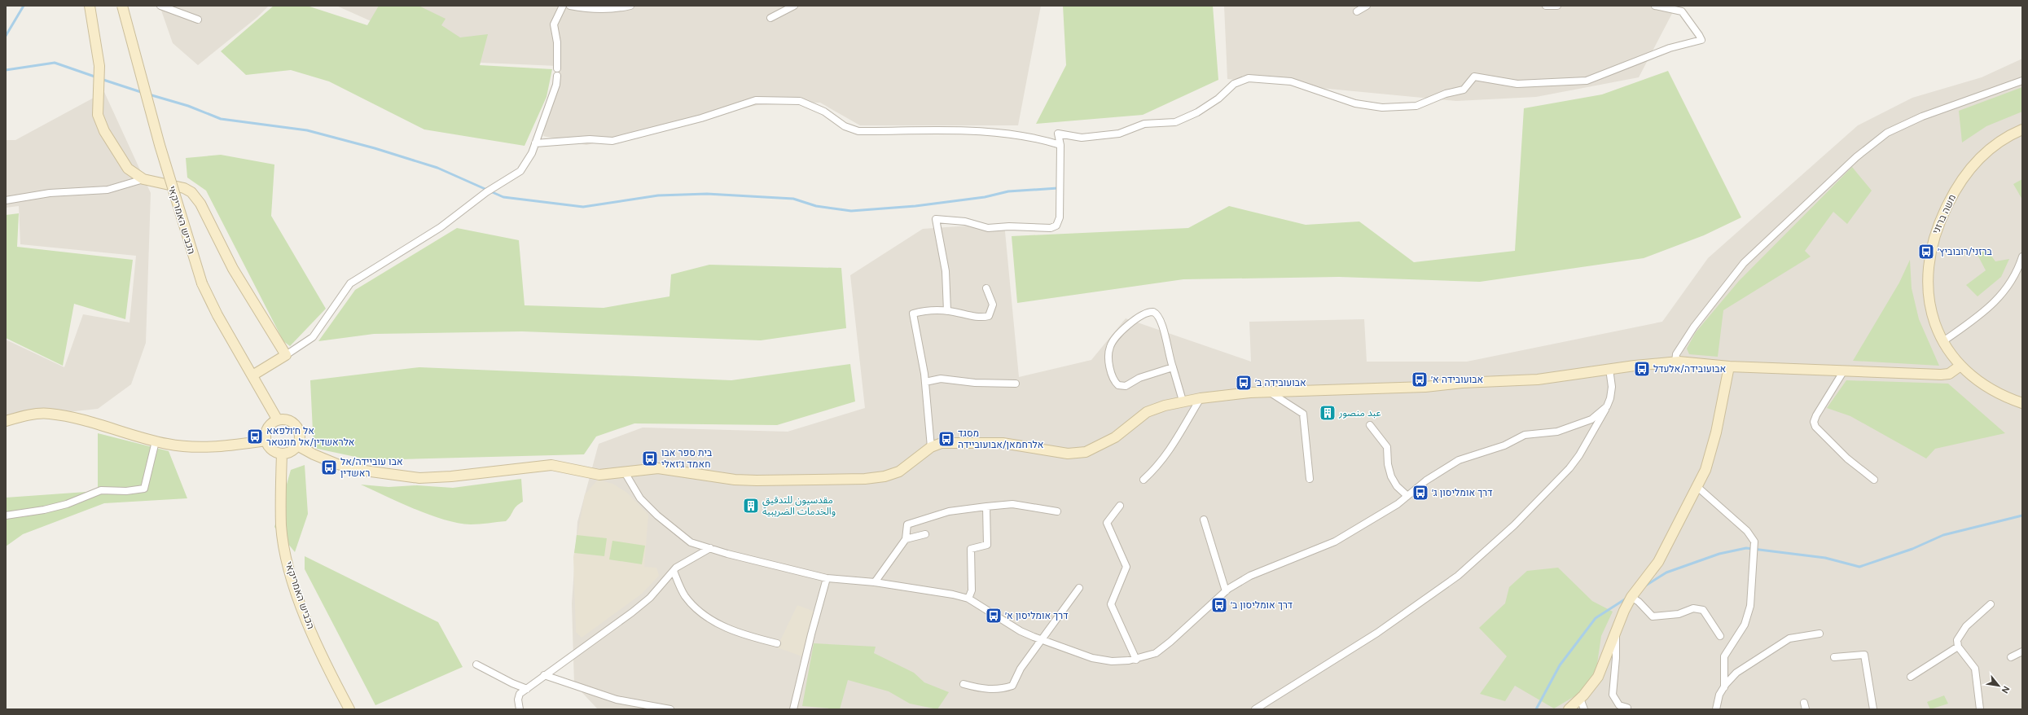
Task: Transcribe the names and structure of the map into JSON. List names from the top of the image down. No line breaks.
{"streets":{"street":["משה ברזני","הכביש האמריקאי"]},"places":{"bus stop":["ברזני/רובוביץ׳","אבועובידה/אלעדל","אבועובידה א׳","אבועובידה ב׳","אל ח׳ולפאא אלראשדין/אל מונטאר","מסגד אלרחמאן/אבועוביידה","בית ספר אבו חאמד ג׳זאלי","אבו עוביידה/אל ראשדין","דרך אומליסון ג׳","דרך אומליסון ב׳","דרך אומליסון א׳"],"building":["عبد منصور","مقدسيون للتدقيق والخدمات الضريبية"]},"north":"bottom right"}
